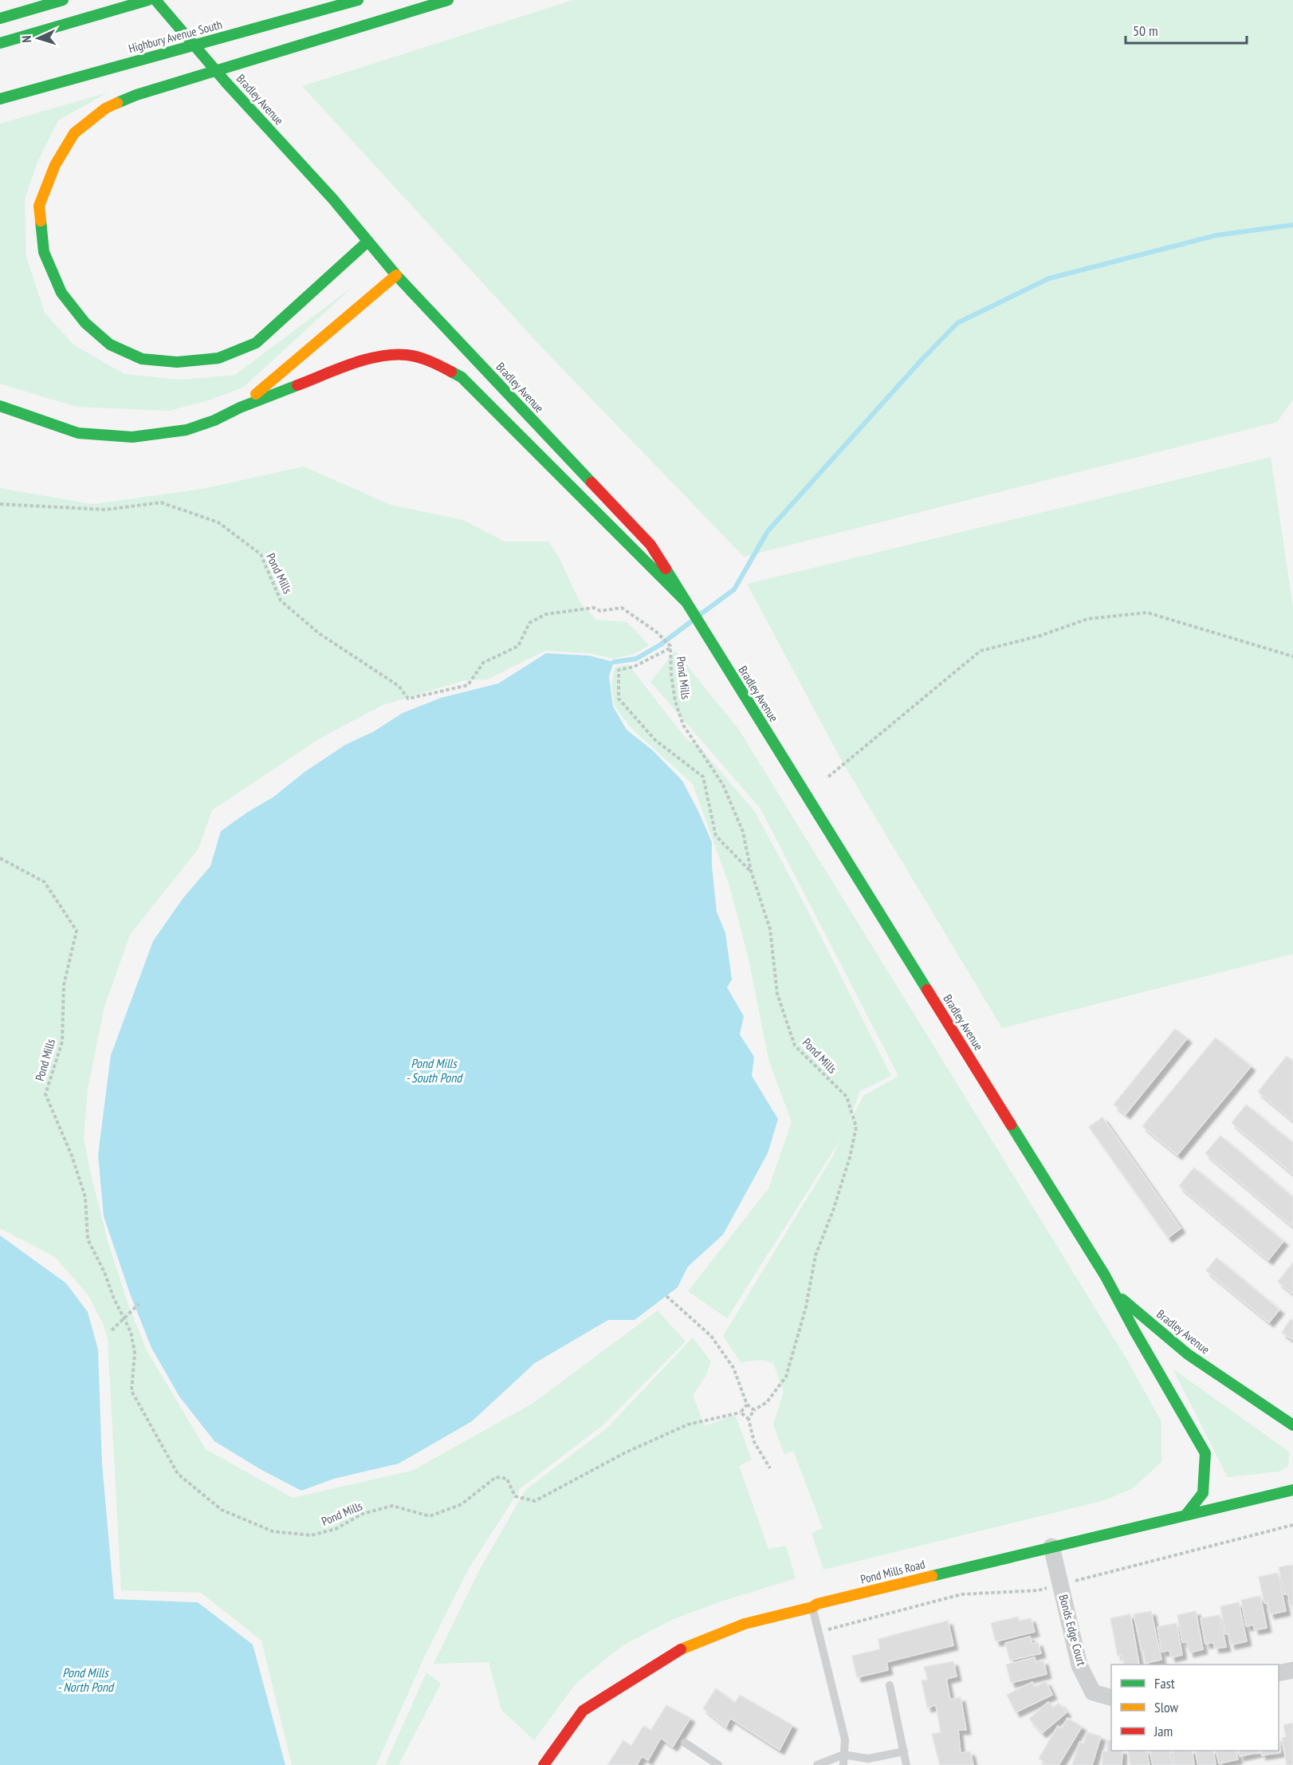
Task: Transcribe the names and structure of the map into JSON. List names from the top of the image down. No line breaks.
{"streets":{"main road":["Highbury Avenue South","Bradley Avenue","Pond Mills Road"],"street":["Bonds Edge Court"],"path":["Pond Mills"]},"crossings":[["Pond Mills Road","Bonds Edge Court"]],"water":["Pond Mills - South Pond","Pond Mills - North Pond"],"legend":["Fast","Slow","Jam"],"scale_bar":"50 m","north":"left"}
